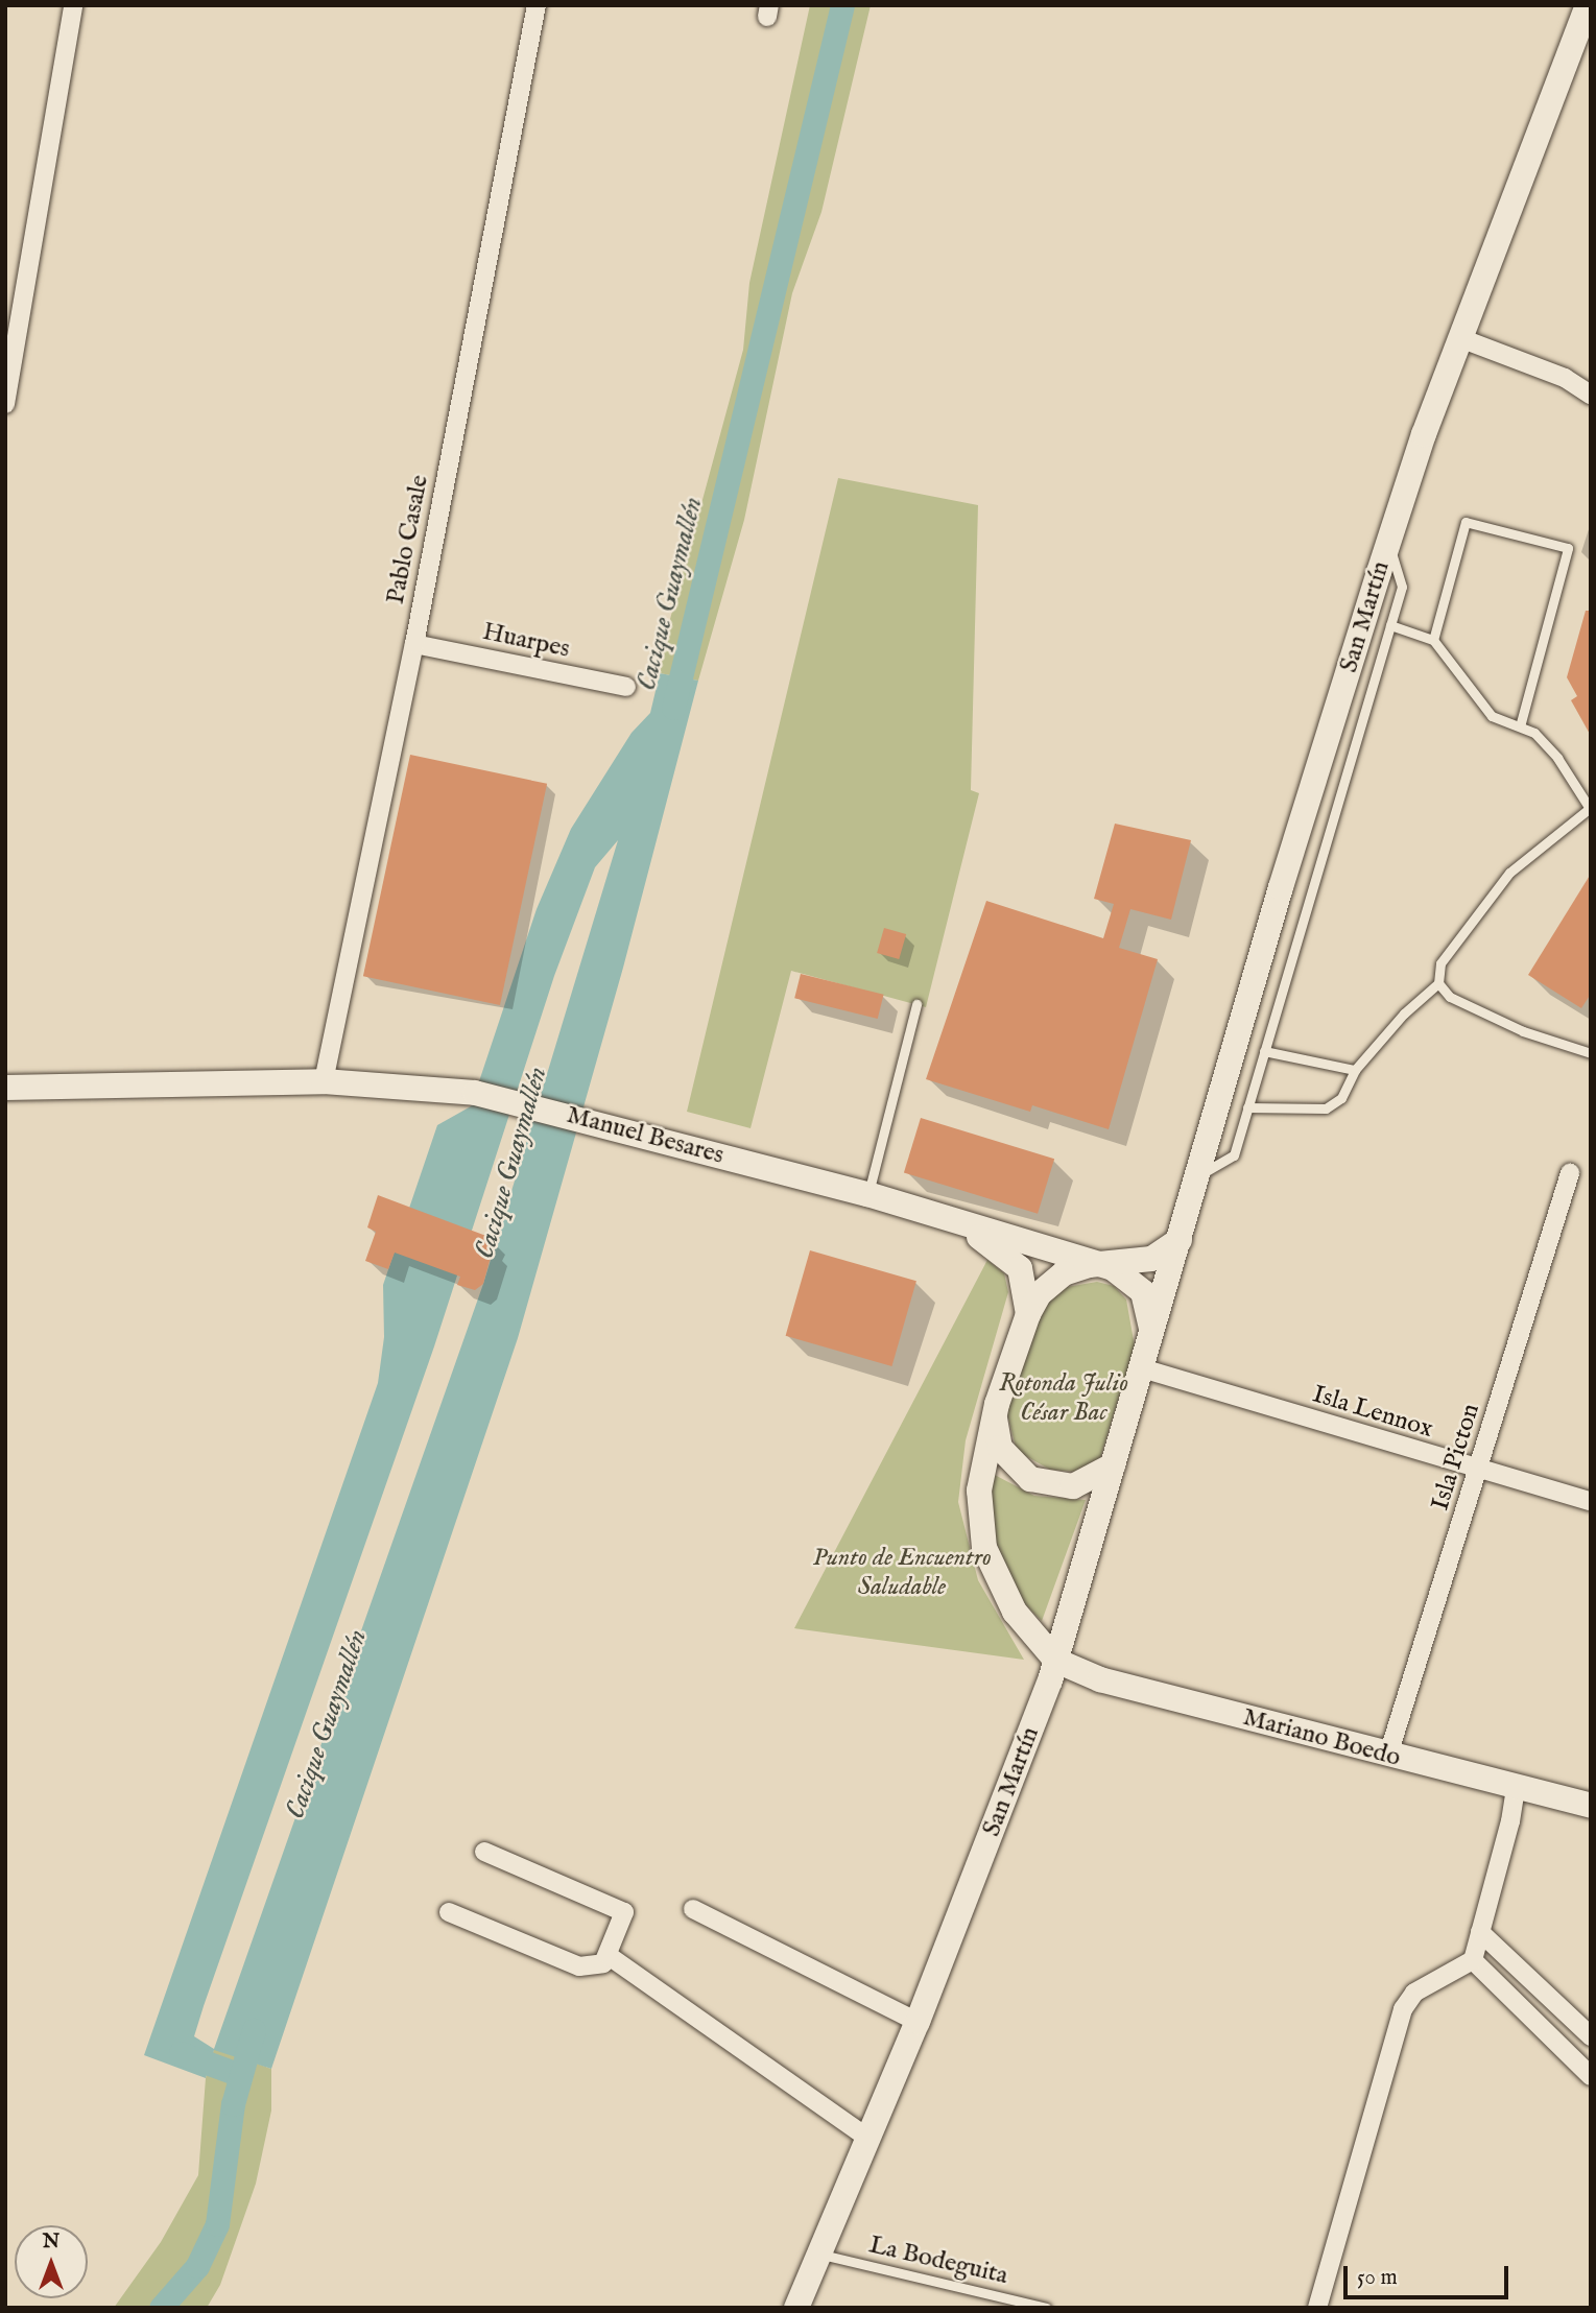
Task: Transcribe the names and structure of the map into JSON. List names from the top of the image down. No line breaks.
{"streets":{"main road":["San Martín","Manuel Besares","Mariano Boedo"],"street":["Pablo Casale","Huarpes","Isla Lennox","Isla Picton"],"lane":["La Bodeguita"]},"crossings":[["Pablo Casale","Huarpes"],["Pablo Casale","Manuel Besares"],["San Martín","Manuel Besares"],["San Martín","Isla Lennox"],["San Martín","Mariano Boedo"],["San Martín","La Bodeguita"],["Manuel Besares","Isla Lennox"],["Isla Lennox","Isla Picton"],["Isla Picton","Mariano Boedo"]],"water":["Cacique Guaymallén"],"parks":["Rotonda Julio César Bac","Punto de Encuentro Saludable"],"scale_bar":"50 m","north":"top"}
